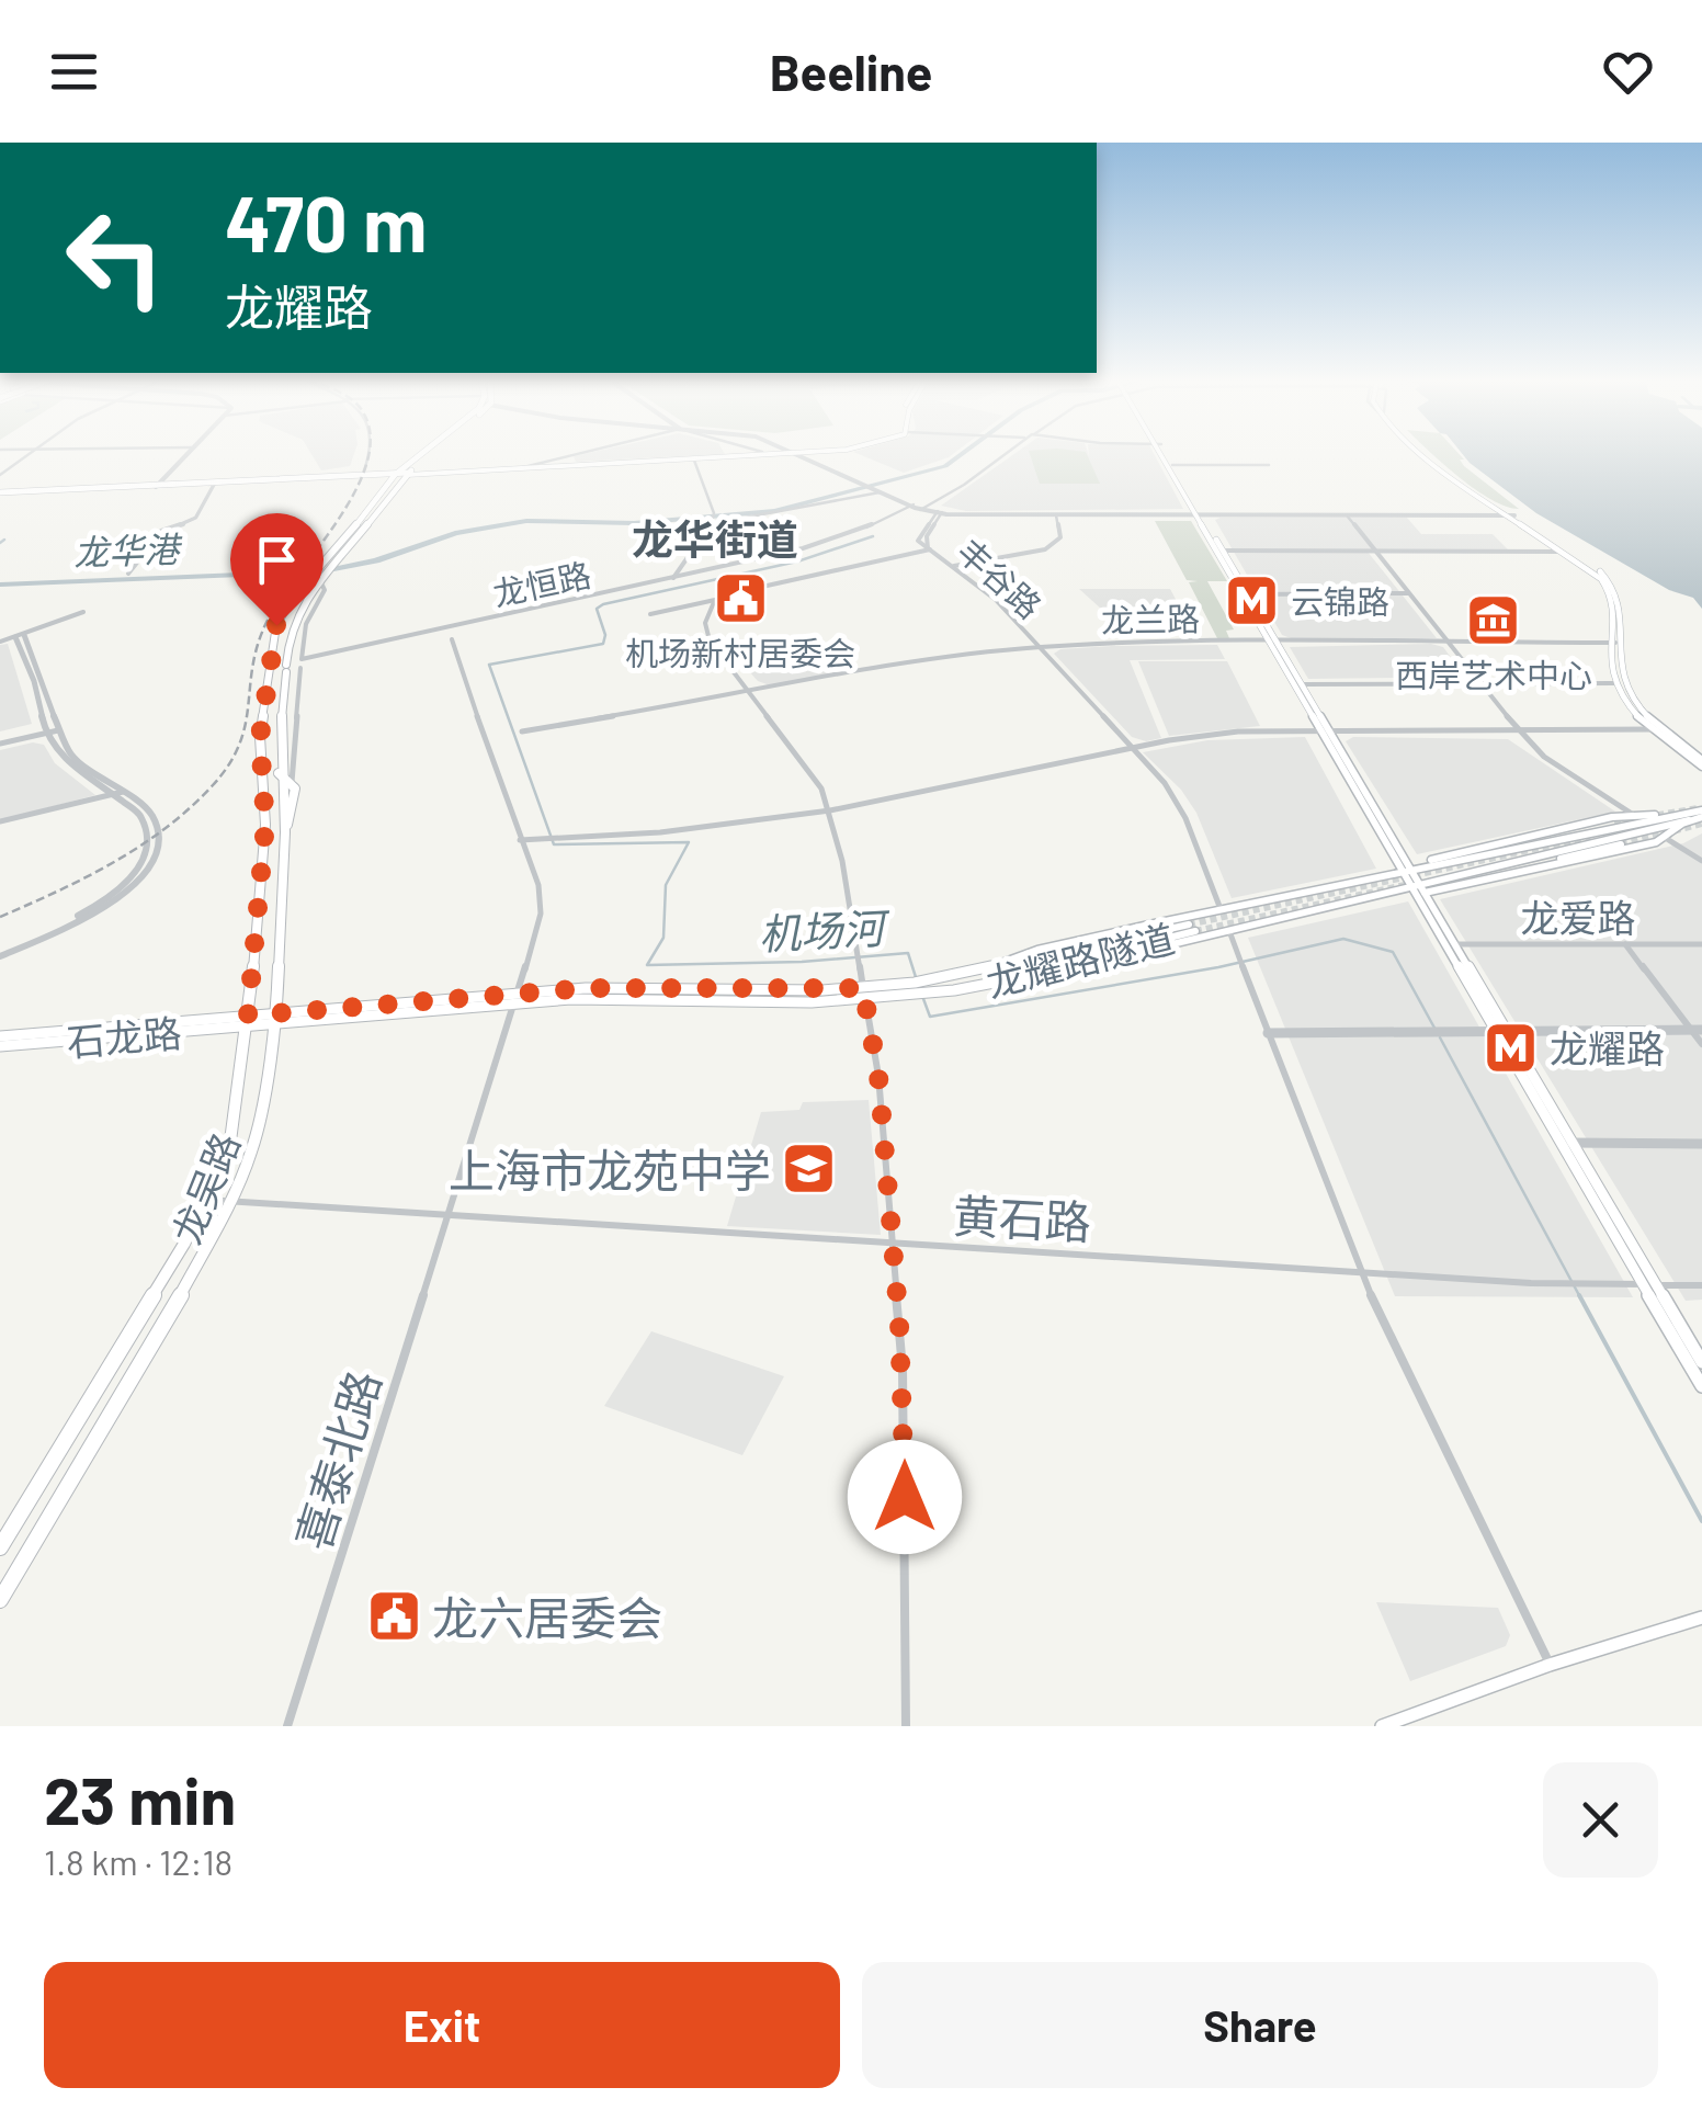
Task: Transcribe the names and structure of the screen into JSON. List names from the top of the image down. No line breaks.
{"streets":{"main road":["龙耀路隧道","石龙路","龙吴路"],"street":["丰谷路","龙恒路","龙兰路","龙爱路","黄石路","喜泰北路"]},"crossings":[["丰谷路","龙兰路"],["龙恒路","龙吴路"],["石龙路","龙吴路"],["龙吴路","黄石路"],["黄石路","喜泰北路"]],"districts":["龙华街道"],"water":["龙华港","机场河"],"places":{"public building":["机场新村居委会","龙六居委会"],"metro station":["云锦路","龙耀路"],"museum":["西岸艺术中心"],"school or university":["上海市龙苑中学"]},"page":{"header":"Beeline","turn":["470 m","龙耀路"],"heading":["23 min","1.8 km · 12:18"],"buttons":["Exit","Share"]}}
